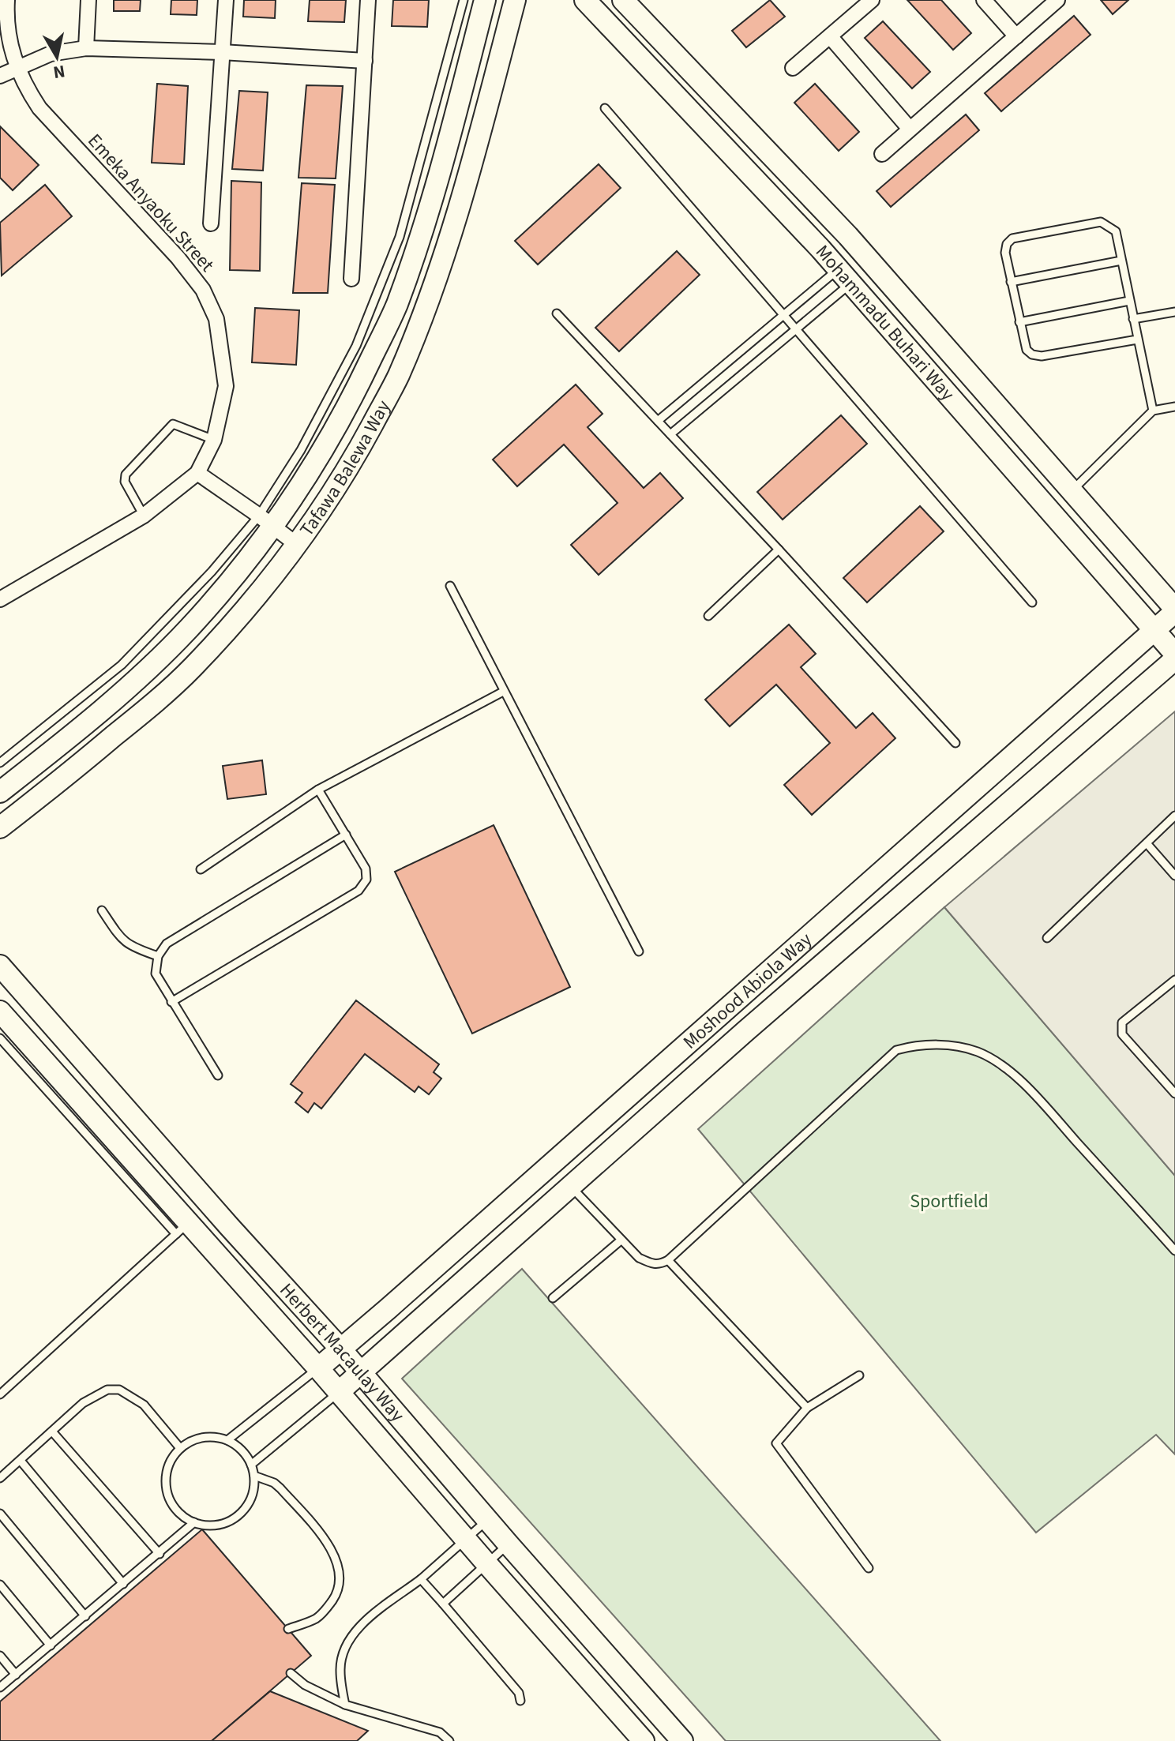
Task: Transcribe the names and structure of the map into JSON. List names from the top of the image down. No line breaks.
{"streets":{"main road":["Mohammadu Buhari Way","Tafawa Balewa Way","Moshood Abiola Way","Herbert Macaulay Way"],"street":["Emeka Anyaoku Street"]},"crossings":[["Mohammadu Buhari Way","Moshood Abiola Way"],["Moshood Abiola Way","Herbert Macaulay Way"]],"parks":["Sportfield"],"north":"bottom"}
